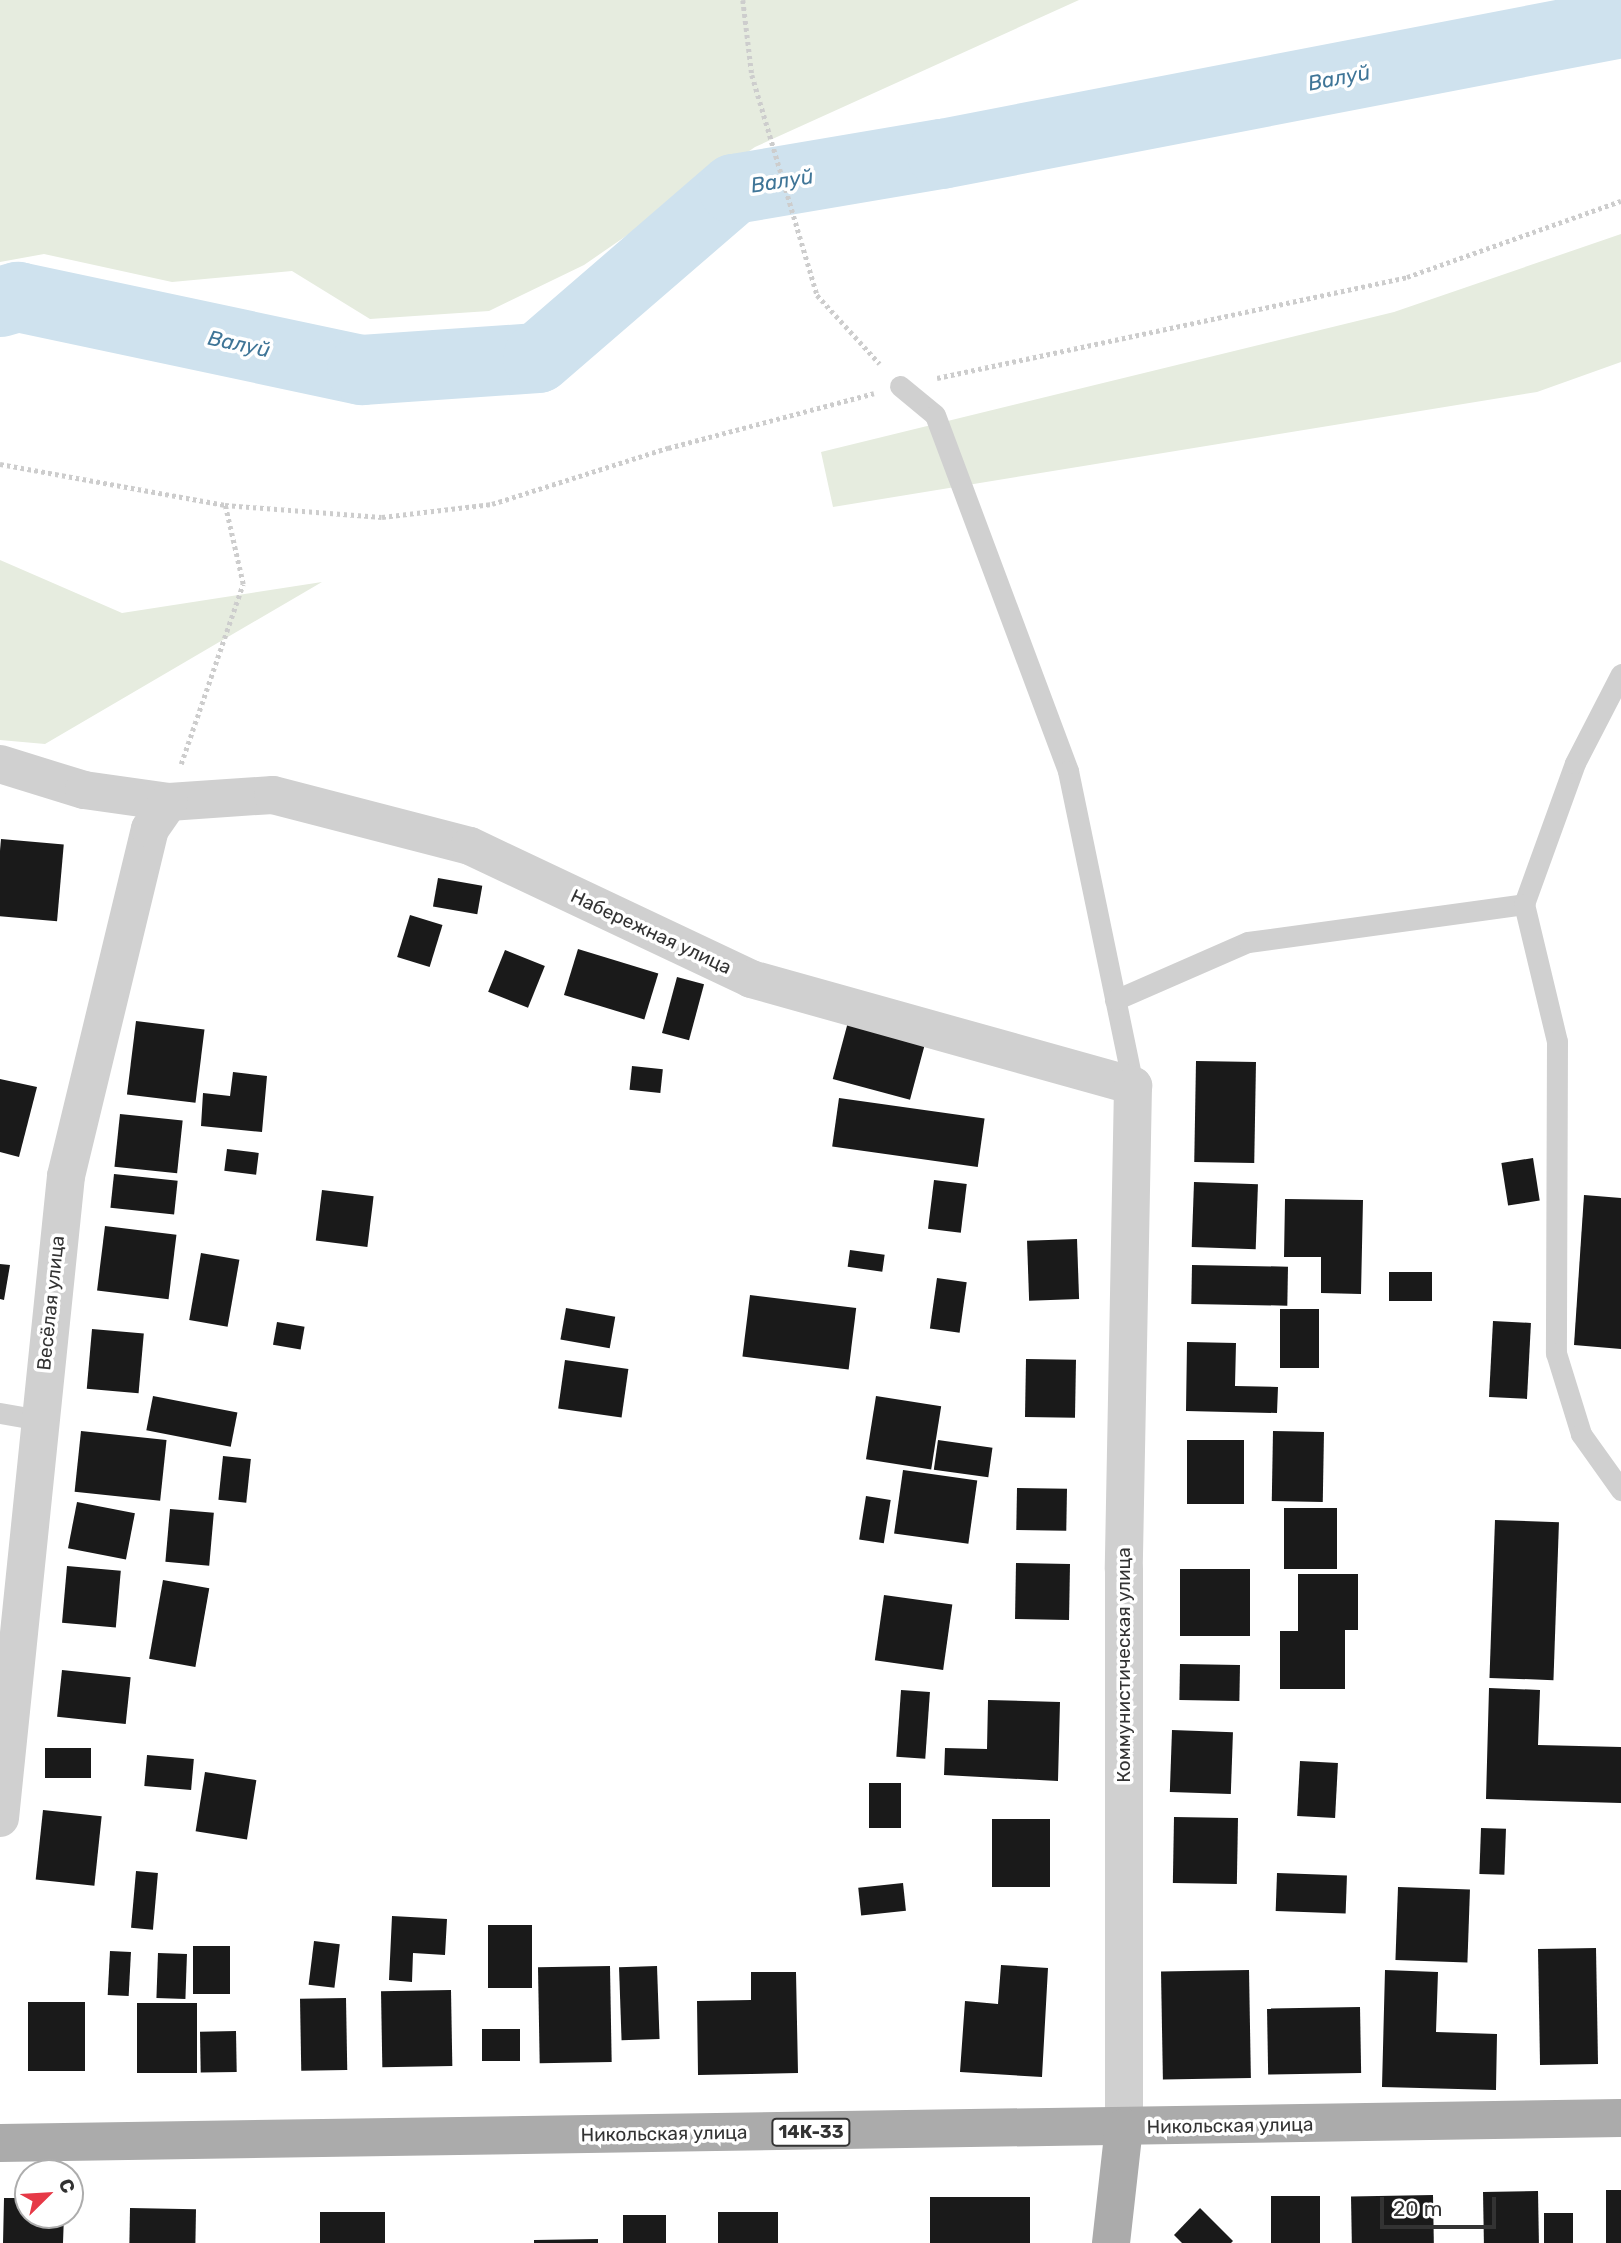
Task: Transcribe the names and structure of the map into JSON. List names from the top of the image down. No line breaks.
{"streets":{"main road":["Коммунистическая улица","Никольская улица","14К-33"],"street":["Набережная улица","Весёлая улица"]},"crossings":[["Набережная улица","Весёлая улица"],["Набережная улица","Коммунистическая улица"],["Коммунистическая улица","Никольская улица"]],"water":["Валуй"],"scale_bar":"20 m","north":"top right"}
